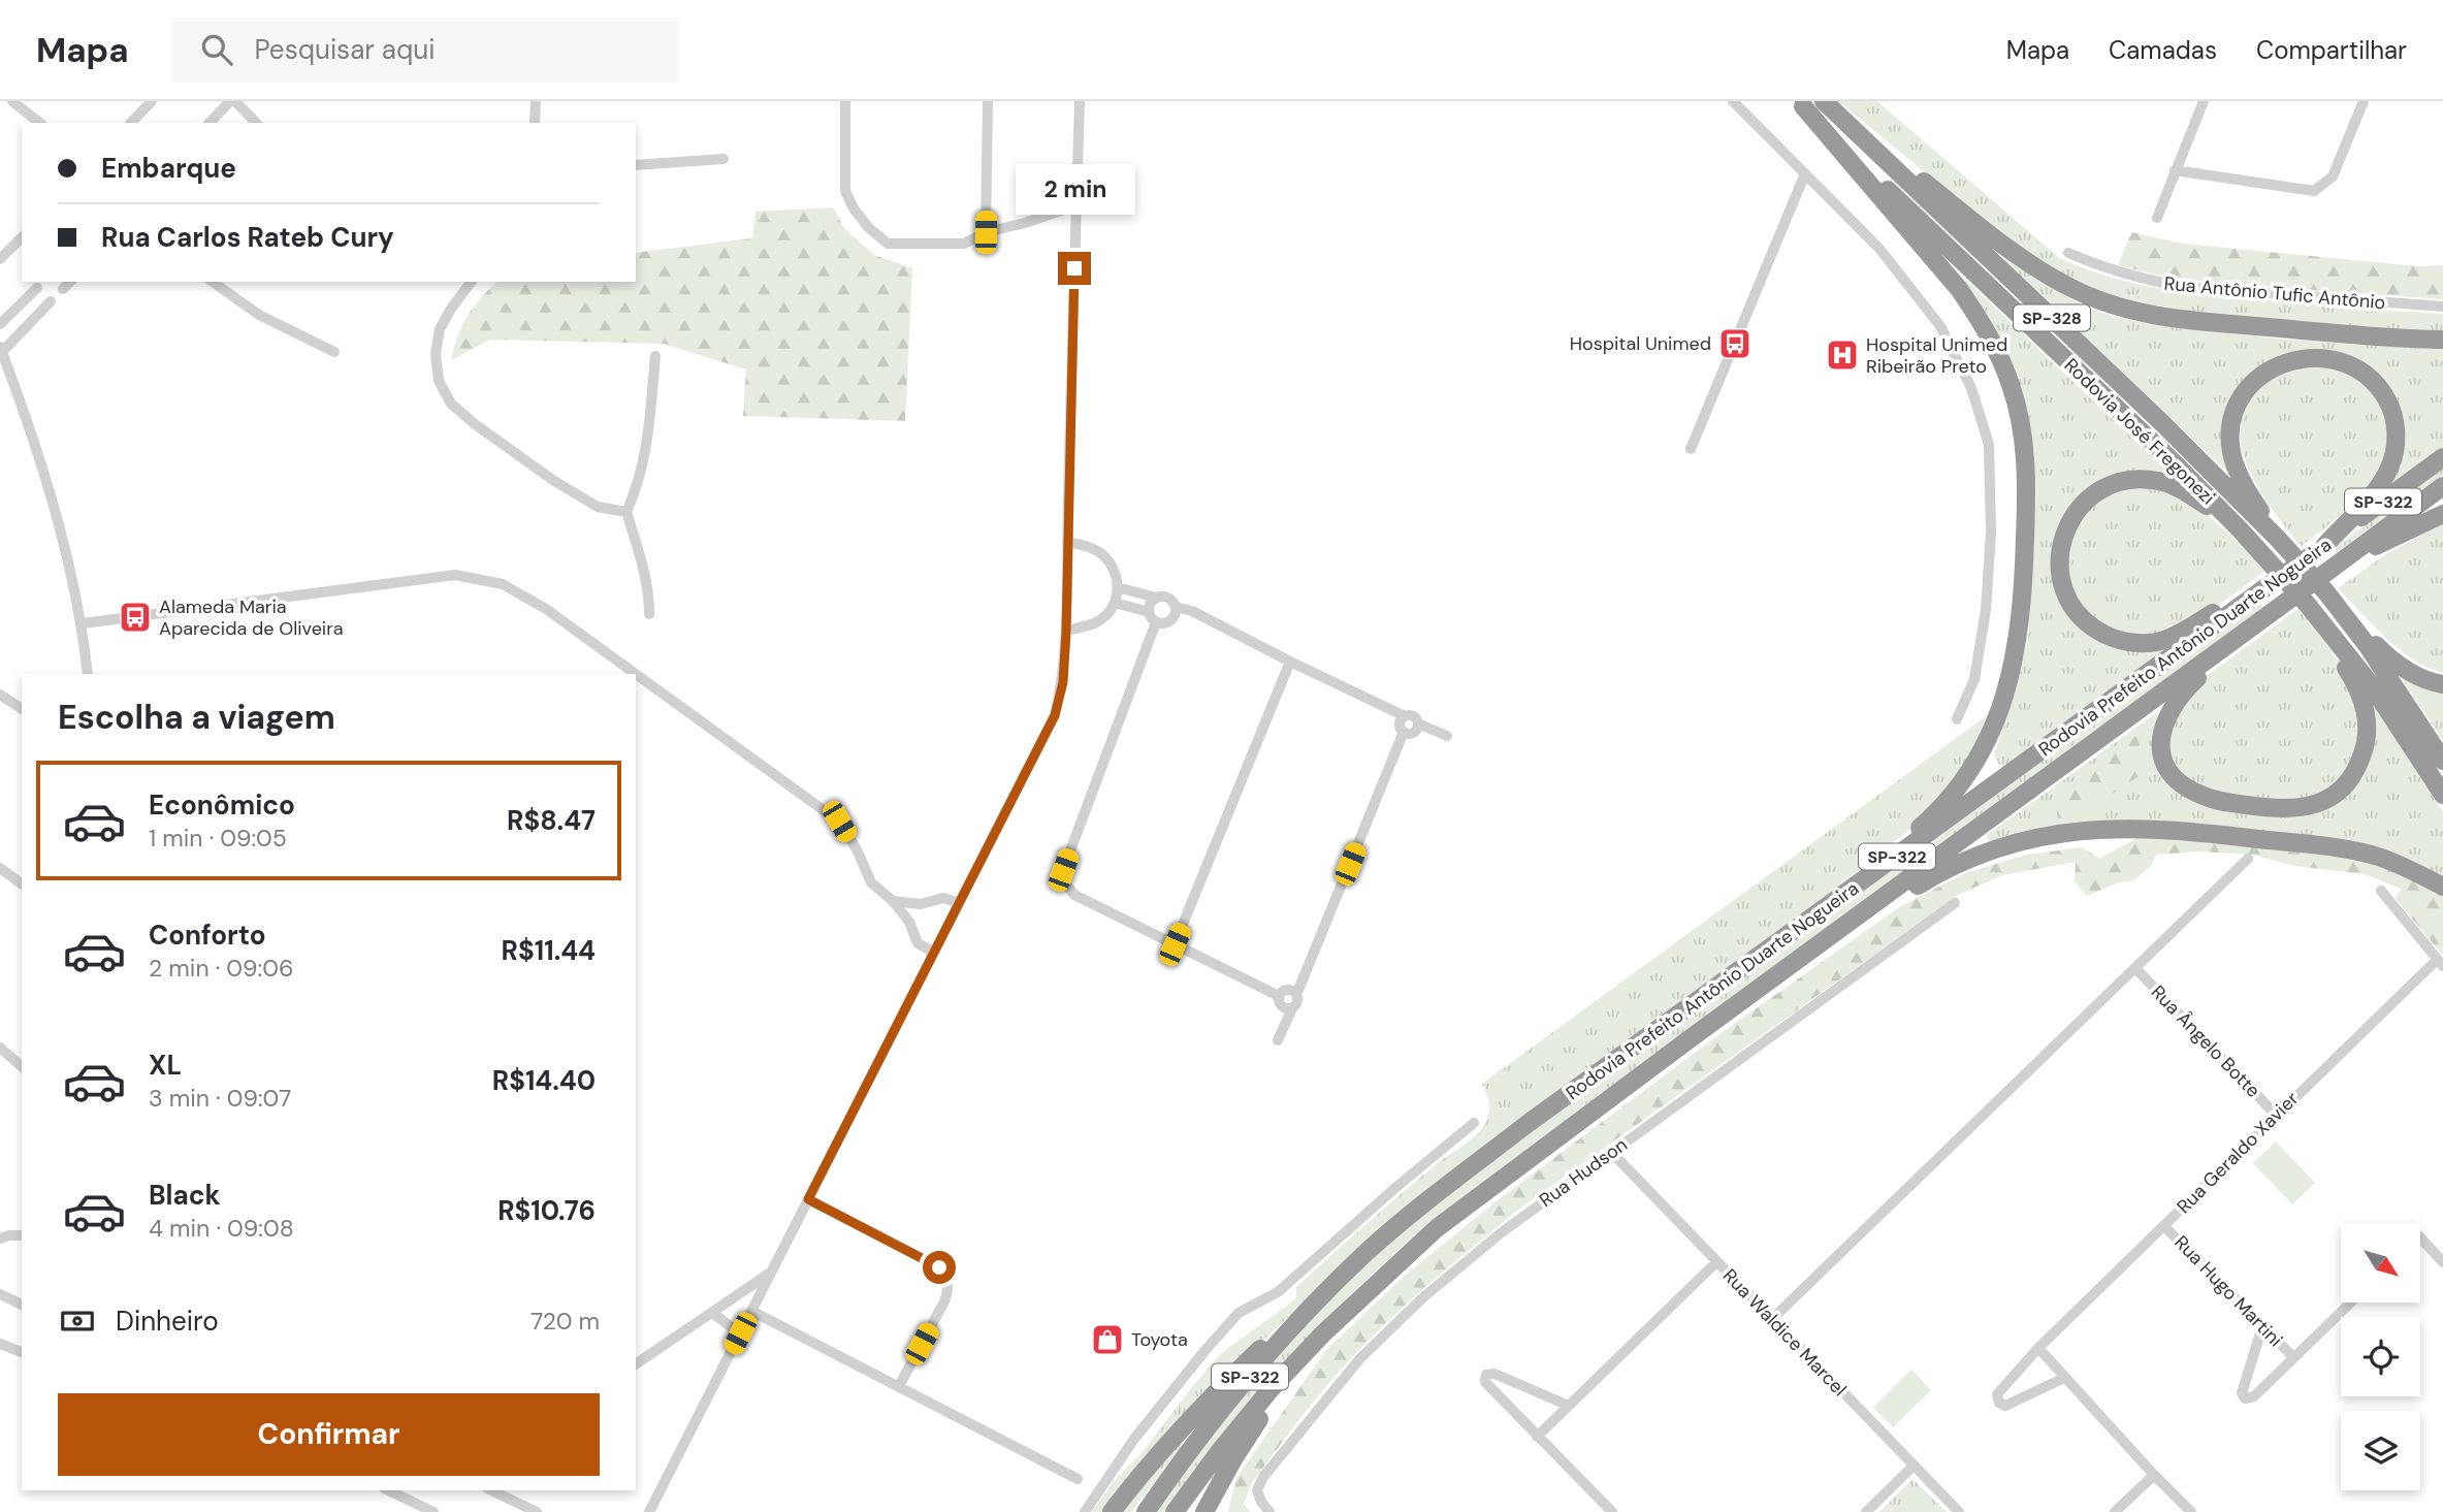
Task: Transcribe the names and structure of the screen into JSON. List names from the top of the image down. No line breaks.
{"streets":{"highway":["SP-328","Rodovia José Fregonezi","SP-322","Rodovia Prefeito Antônio Duarte Nogueira"],"street":["Rua Antônio Tufic Antônio","Rua Ângelo Botte","Rua Geraldo Xavier","Rua Hudson","Rua Hugo Martini","Rua Waldice Marcel"]},"crossings":[["Rodovia José Fregonezi","Rodovia Prefeito Antônio Duarte Nogueira"],["Rua Ângelo Botte","Rua Geraldo Xavier"],["Rua Geraldo Xavier","Rua Hugo Martini"],["Rua Hudson","Rua Waldice Marcel"]],"places":{"bus stop":["Hospital Unimed","Alameda Maria Aparecida de Oliveira"],"hospital":["Hospital Unimed Ribeirão Preto"],"shop":["Toyota"]},"north":"bottom right","page":{"header":"Mapa","search":"Pesquisar aqui","nav":["Mapa","Camadas","Compartilhar"],"banner":["Embarque","Rua Carlos Rateb Cury"],"bubble":"2 min","heading":"Escolha a viagem","list":[{"name":"Econômico","note":"1 min · 09:05","value":"R$8.47"},{"name":"Conforto","note":"2 min · 09:06","value":"R$11.44"},{"name":"XL","note":"3 min · 09:07","value":"R$14.40"},{"name":"Black","note":"4 min · 09:08","value":"R$10.76"}],"pay":["Dinheiro","720 m"],"buttons":"Confirmar"}}
